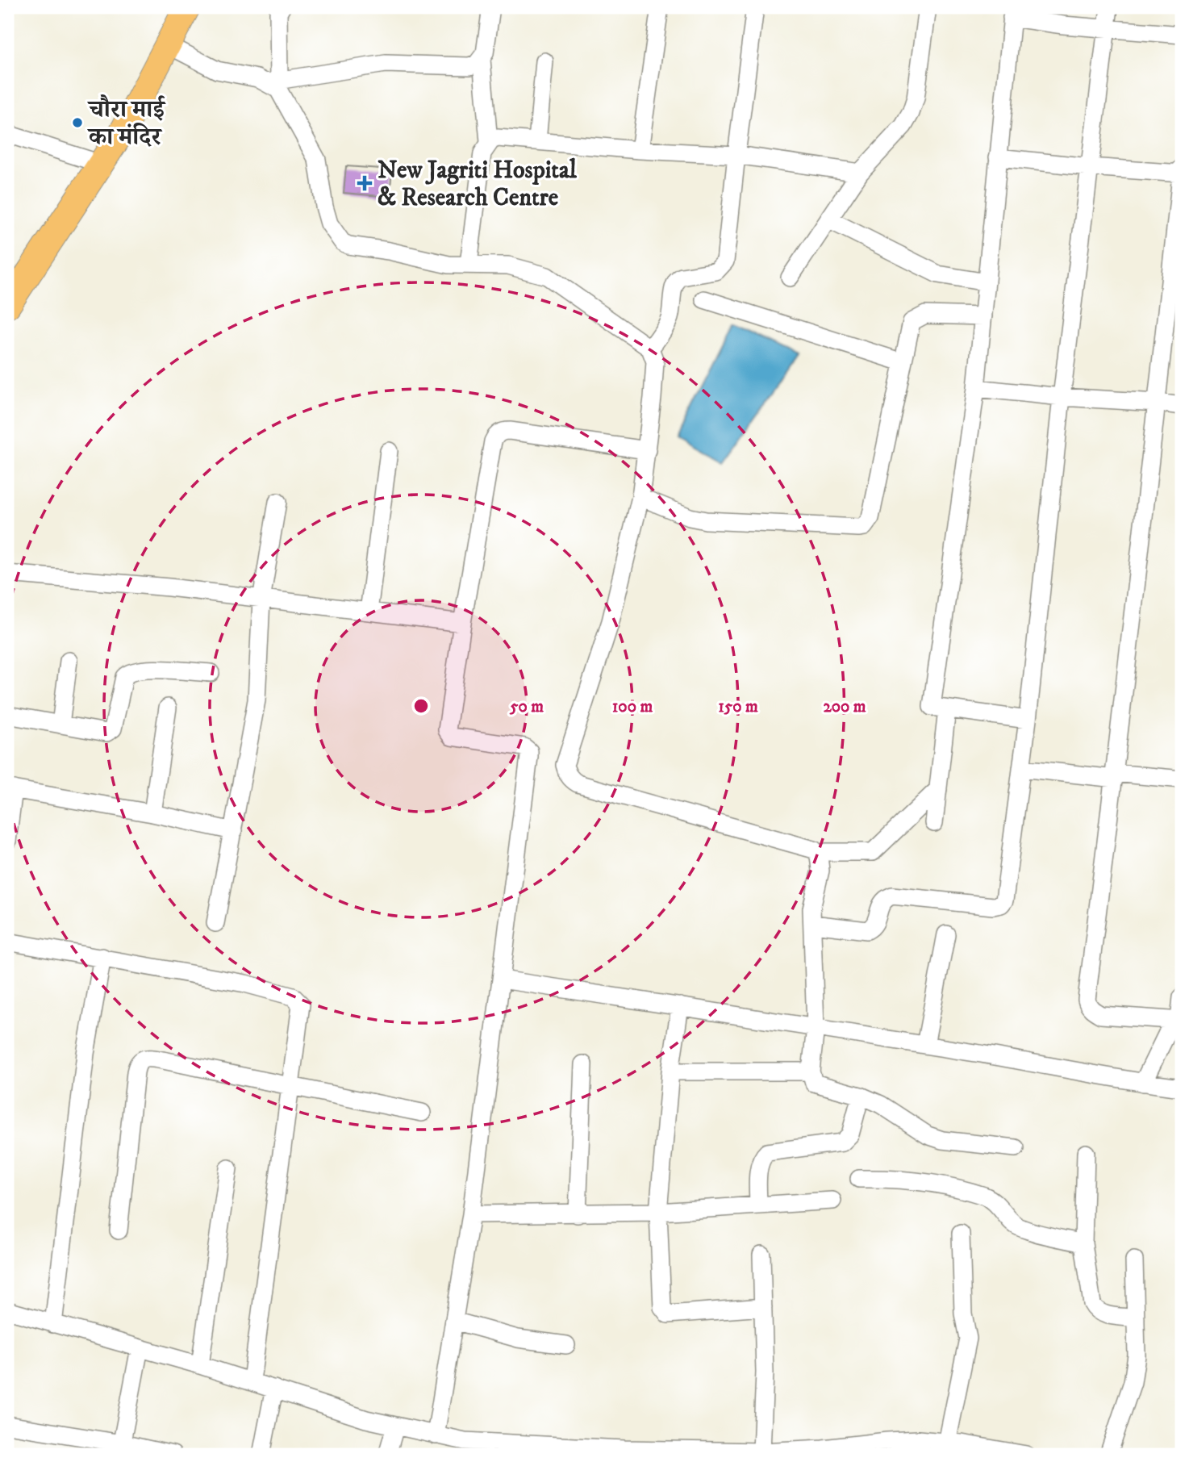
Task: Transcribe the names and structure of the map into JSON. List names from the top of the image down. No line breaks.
{"places":{"other":["चौरा माई का मंदिर"],"health":["New Jagriti Hospital & Research Centre"]},"rings":["50 m","100 m","150 m","200 m"]}
